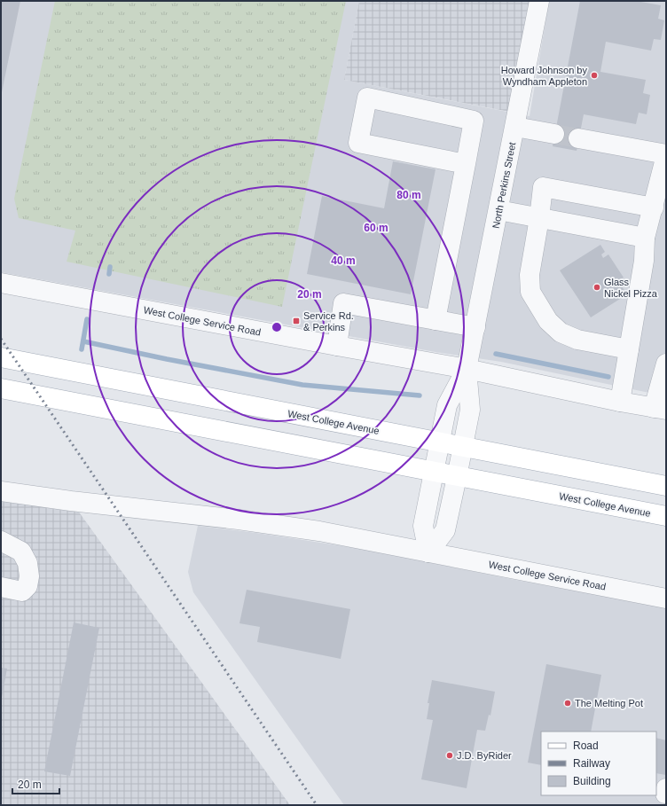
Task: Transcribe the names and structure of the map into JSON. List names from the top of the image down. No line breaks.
{"streets":{"main road":["West College Avenue"],"street":["North Perkins Street","West College Service Road"]},"crossings":[["North Perkins Street","West College Service Road"]],"places":{"other":["Howard Johnson by Wyndham Appleton","Glass Nickel Pizza","The Melting Pot","J.D. ByRider"],"transit":["Service Rd. & Perkins"]},"legend":["Road","Railway","Building"],"scale_bar":"20 m","rings":["80 m","60 m","40 m","20 m"]}
